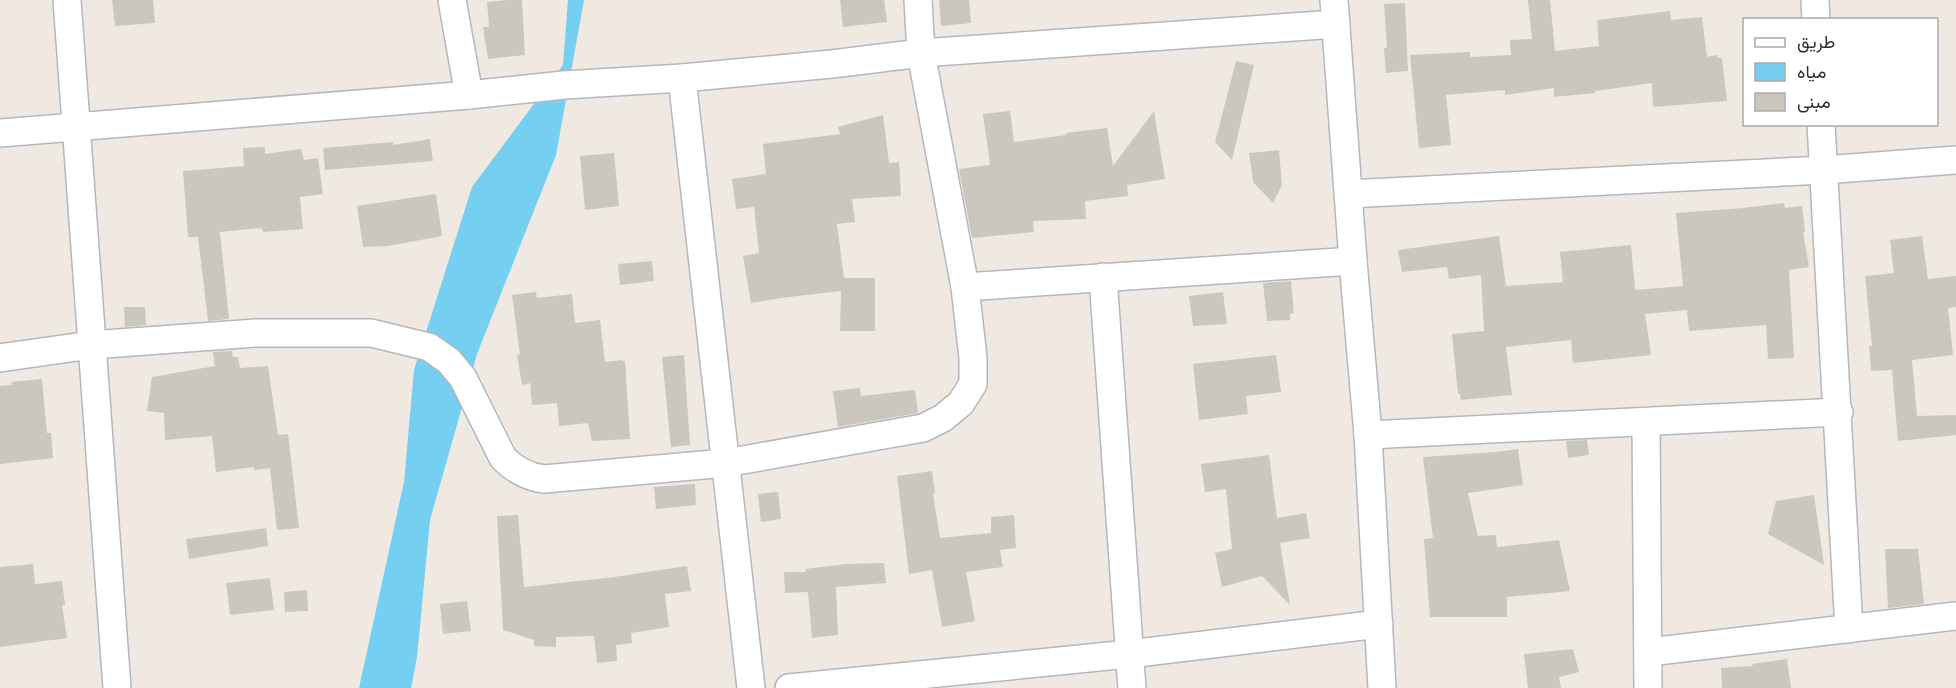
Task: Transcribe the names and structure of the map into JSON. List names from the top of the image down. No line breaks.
{"legend":["طريق","مياه","مبنى"]}
